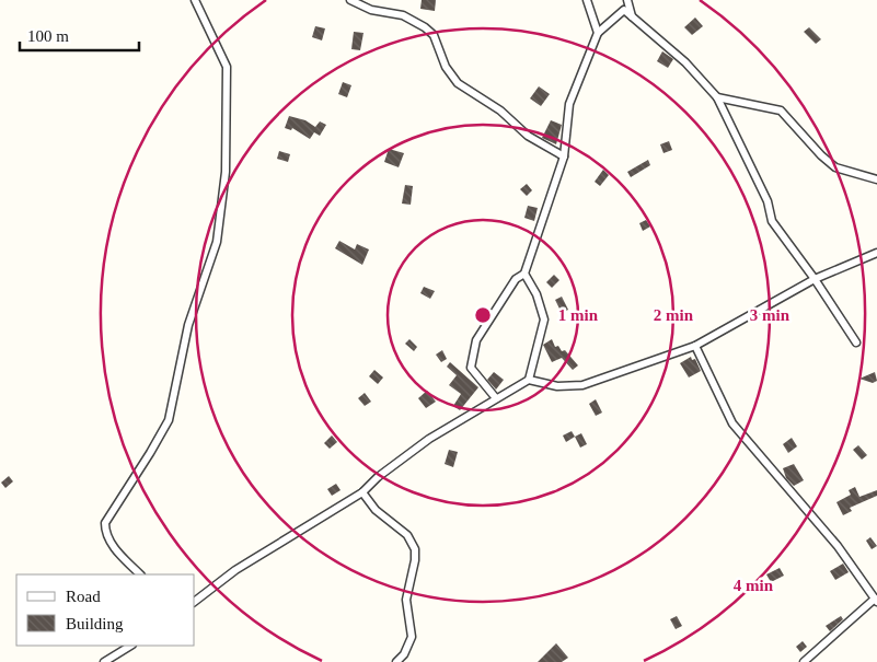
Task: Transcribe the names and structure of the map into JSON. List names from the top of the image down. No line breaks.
{"legend":["Road","Building"],"scale_bar":"100 m","rings":["1 min","2 min","3 min","4 min"]}
